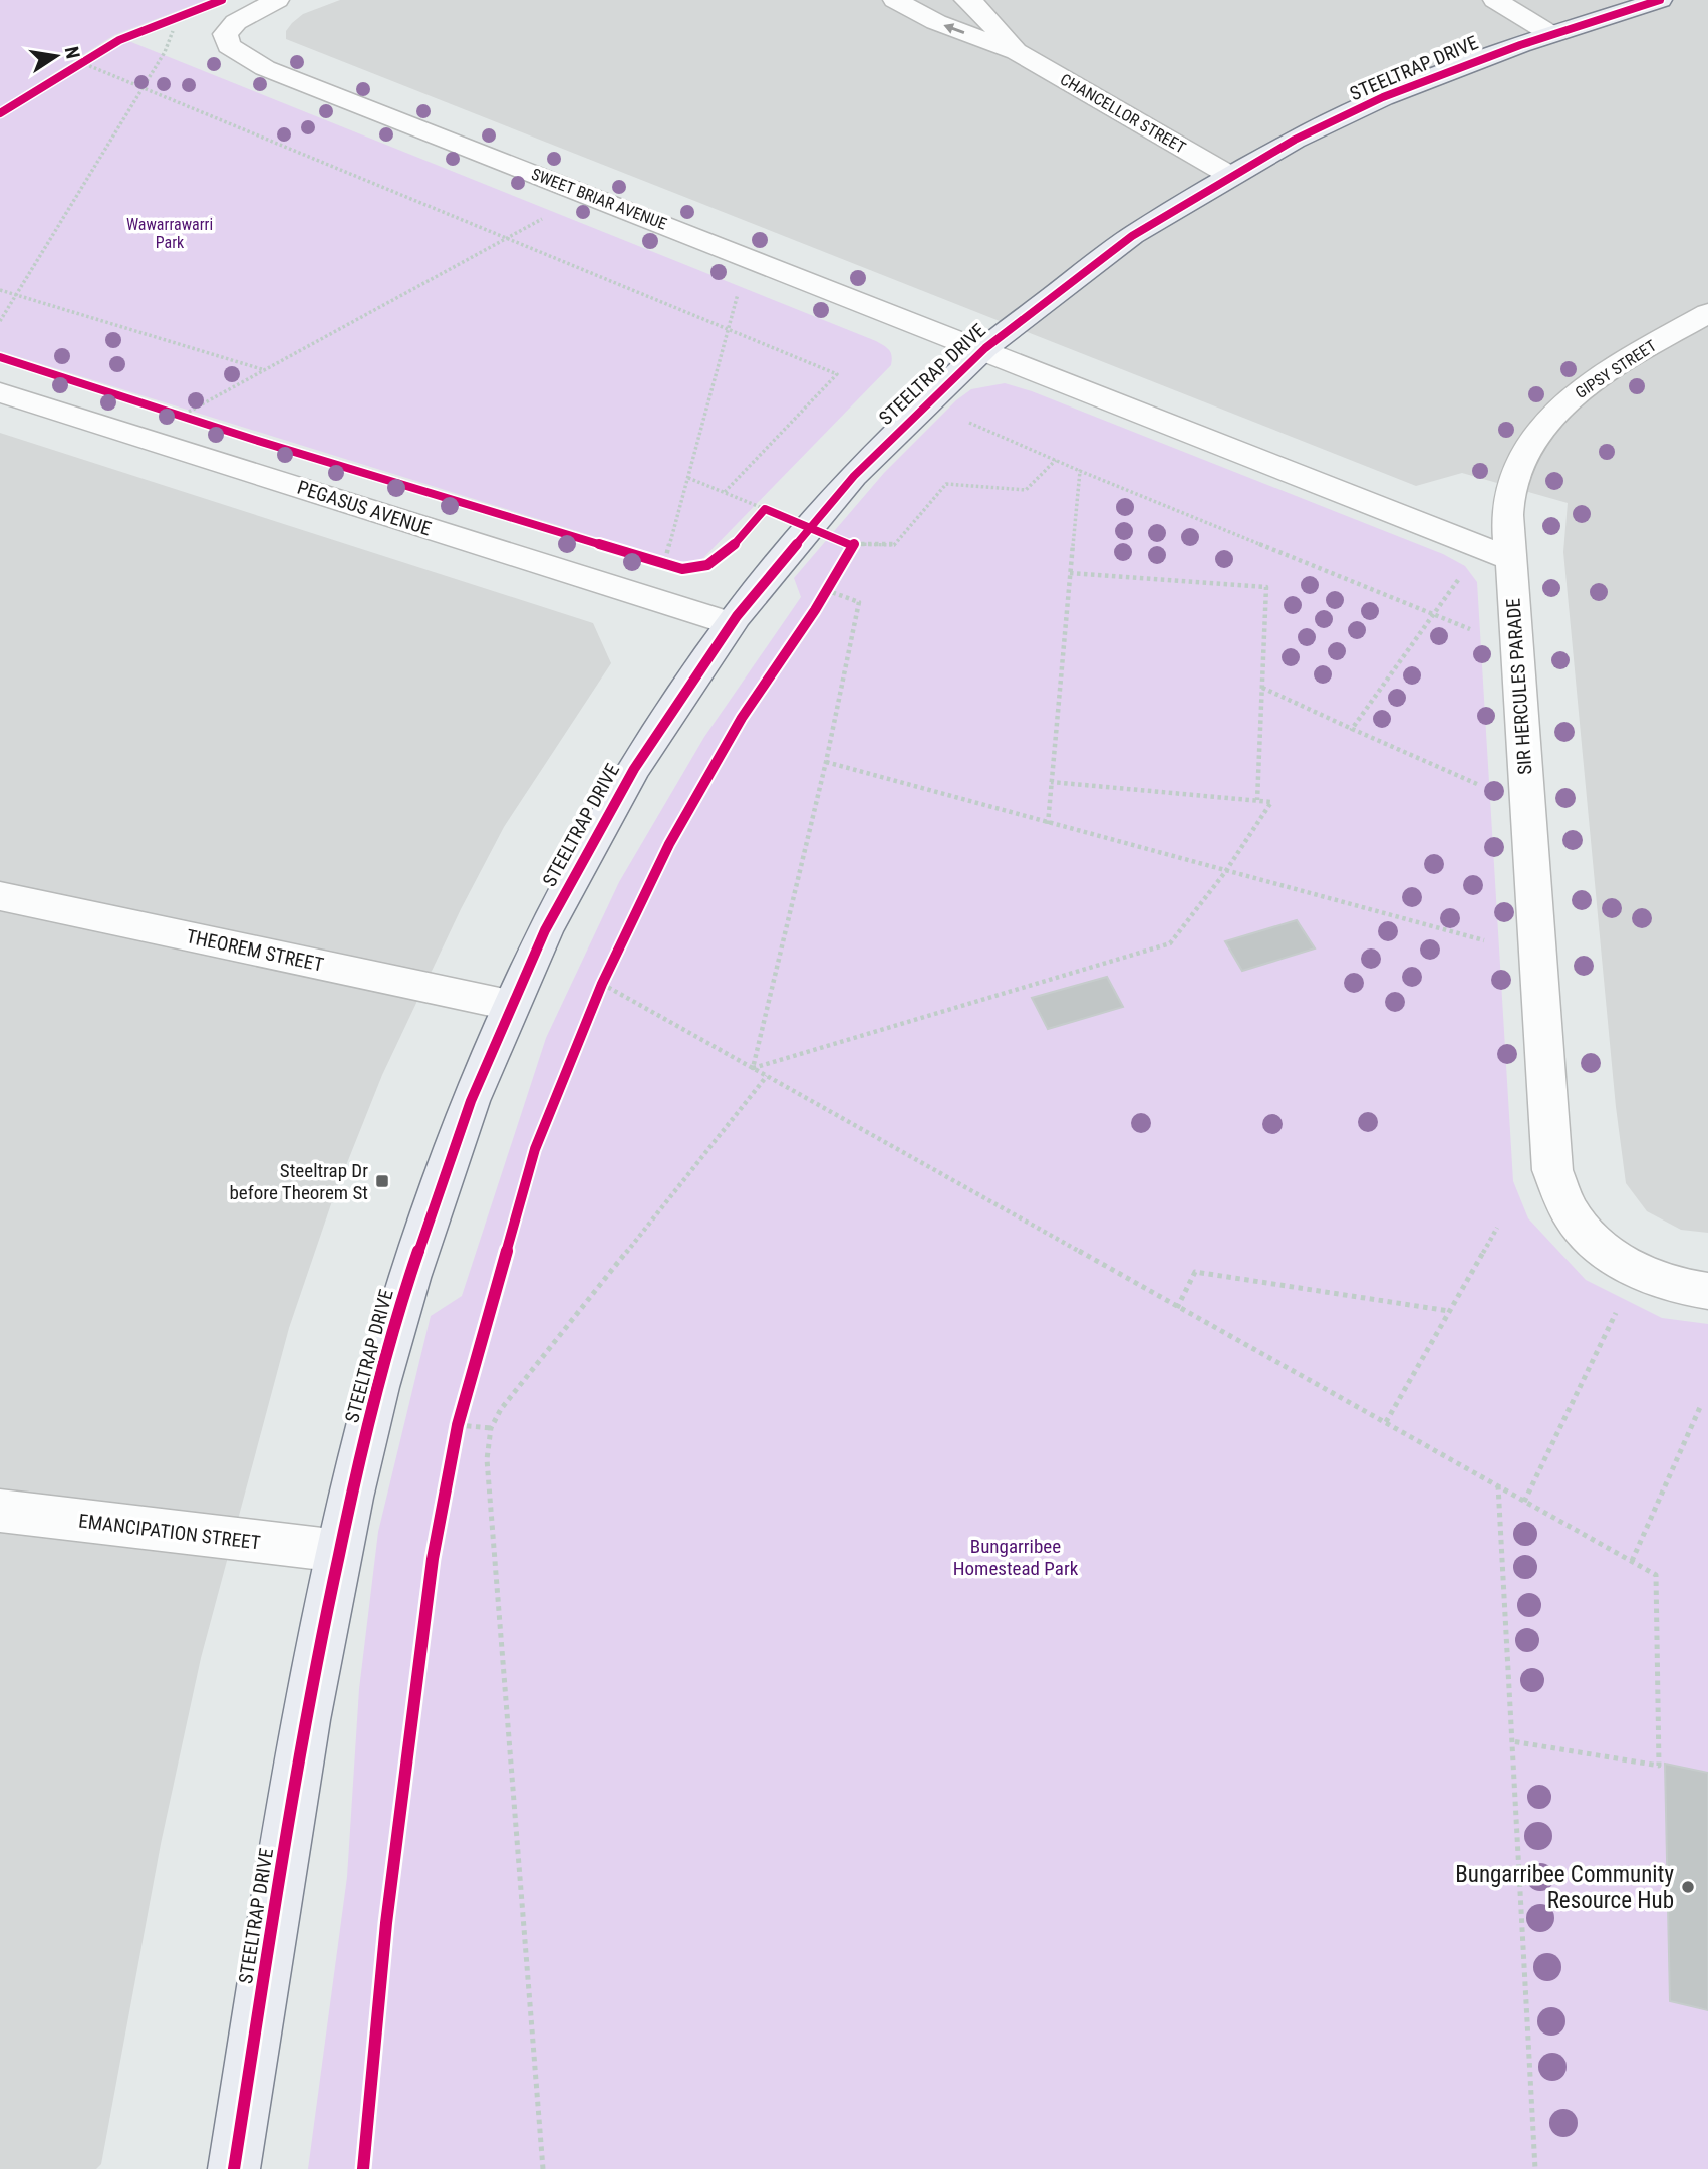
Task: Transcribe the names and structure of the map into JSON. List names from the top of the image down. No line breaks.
{"streets":{"street":["STEELTRAP DRIVE","CHANCELLOR STREET","SWEET BRIAR AVENUE","GIPSY STREET","PEGASUS AVENUE","SIR HERCULES PARADE","THEOREM STREET","EMANCIPATION STREET"]},"crossings":[["STEELTRAP DRIVE","CHANCELLOR STREET"],["STEELTRAP DRIVE","SWEET BRIAR AVENUE"],["STEELTRAP DRIVE","PEGASUS AVENUE"],["STEELTRAP DRIVE","THEOREM STREET"],["STEELTRAP DRIVE","EMANCIPATION STREET"],["GIPSY STREET","SIR HERCULES PARADE"]],"parks":["Wawarrawarri Park","Bungarribee Homestead Park"],"places":{"transit":["Steeltrap Dr before Theorem St"],"other":["Bungarribee Community Resource Hub"]},"north":"right"}
